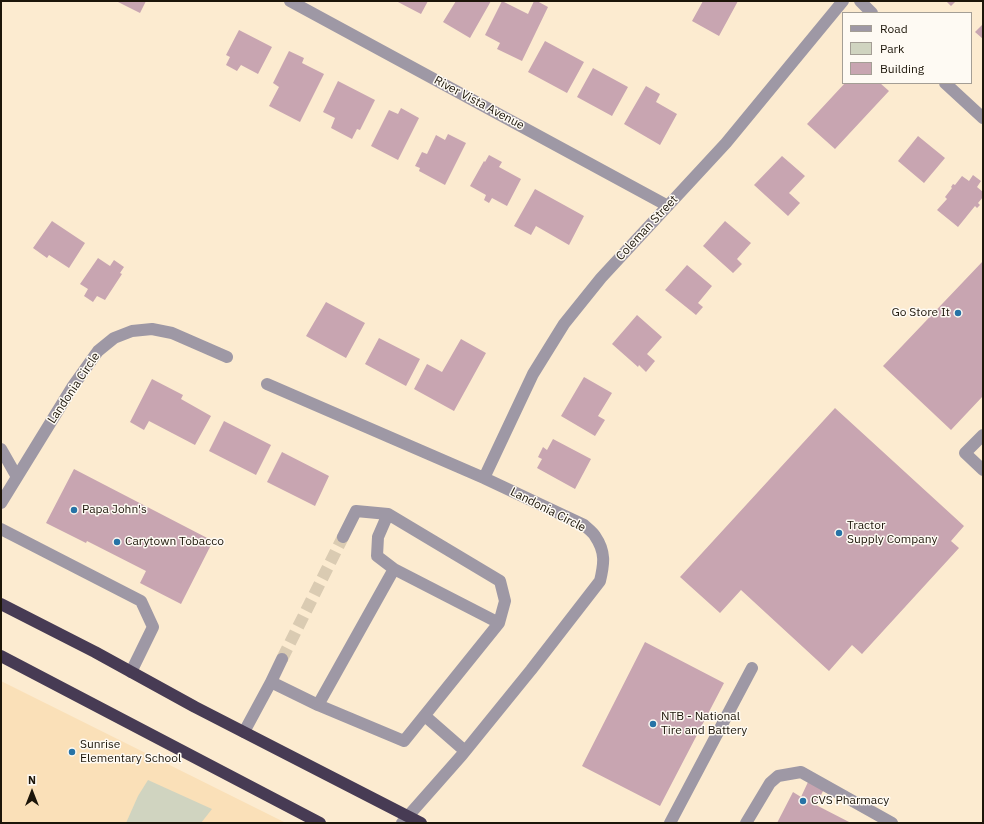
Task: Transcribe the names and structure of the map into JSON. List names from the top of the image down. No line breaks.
{"streets":{"street":["River Vista Avenue","Coleman Street","Landonia Circle"]},"crossings":[["River Vista Avenue","Coleman Street"],["Coleman Street","Landonia Circle"]],"places":["Go Store It","Papa John's","Tractor Supply Company","Carytown Tobacco","NTB - National Tire and Battery","Sunrise Elementary School","CVS Pharmacy"],"legend":["Road","Park","Building"],"north":"top"}
